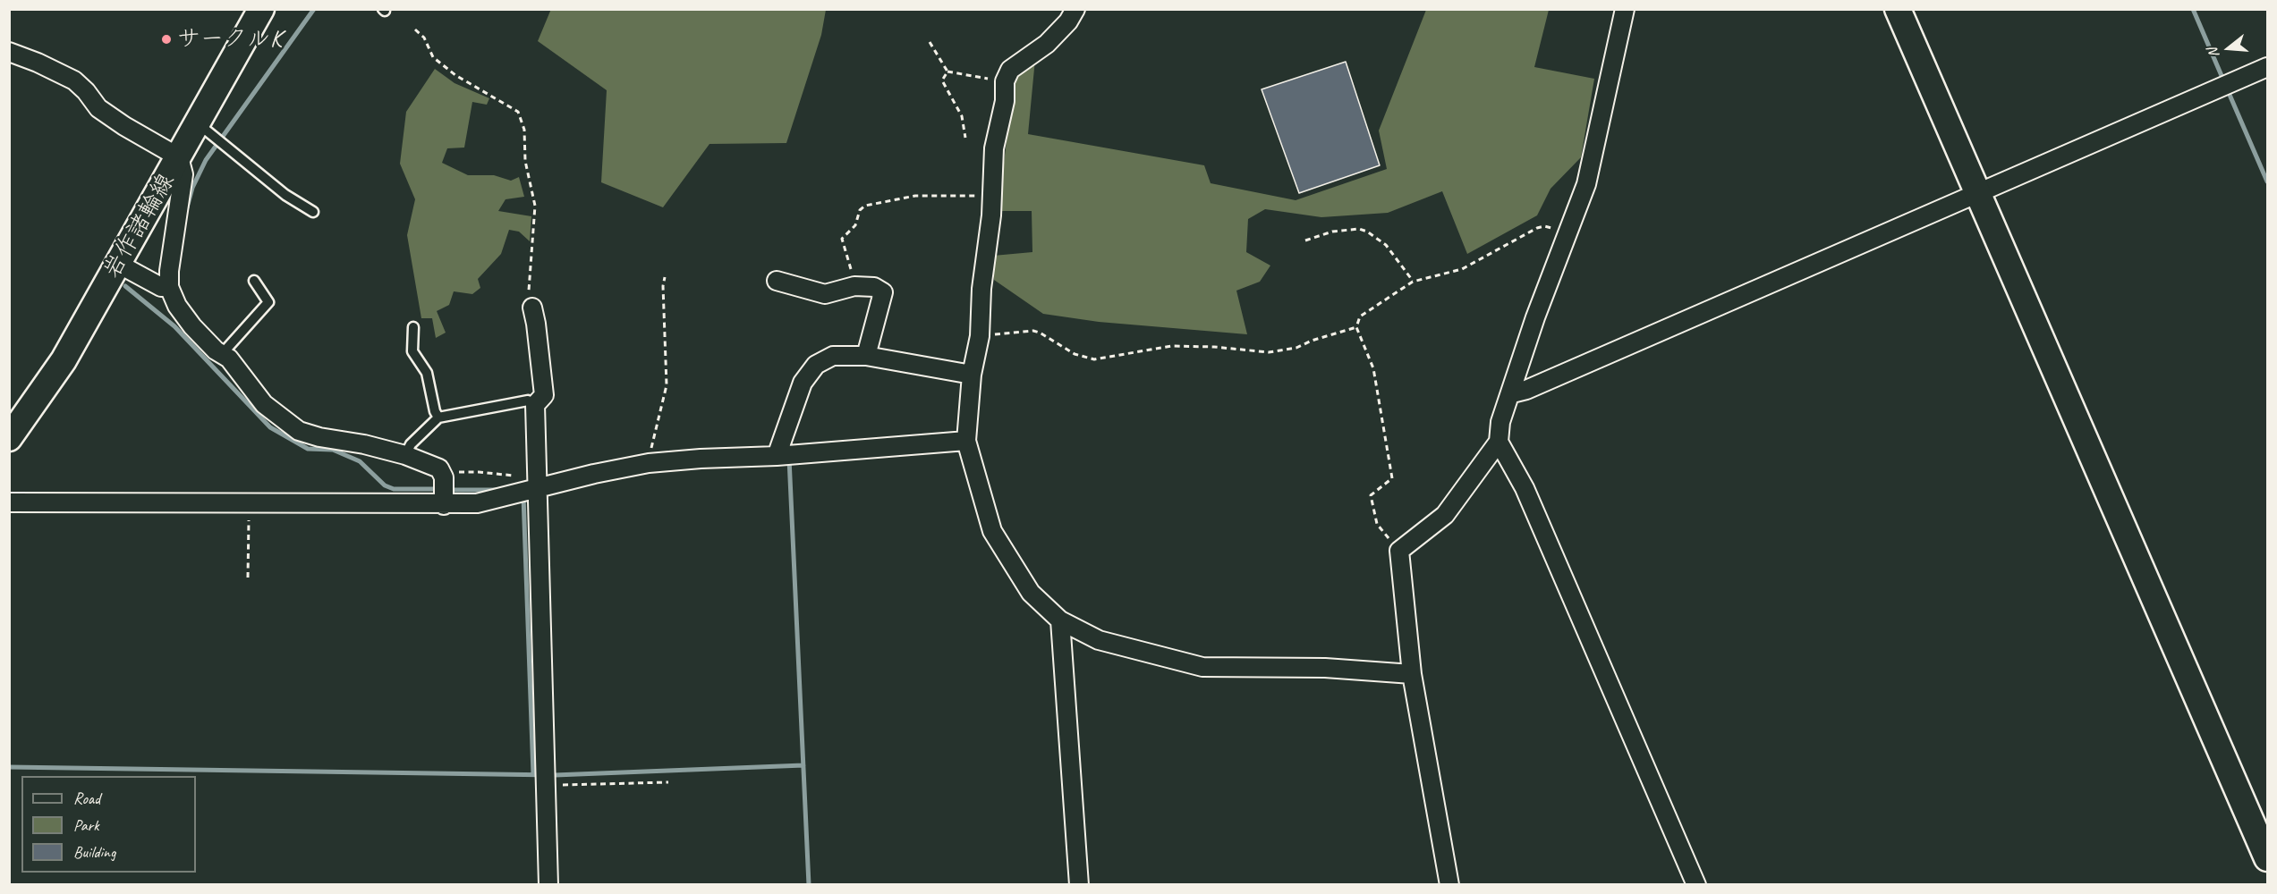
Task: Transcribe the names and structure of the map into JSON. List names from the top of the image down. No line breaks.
{"streets":{"street":["岩作諸輪線"]},"places":["サークルK"],"legend":["Road","Park","Building"],"north":"left"}
